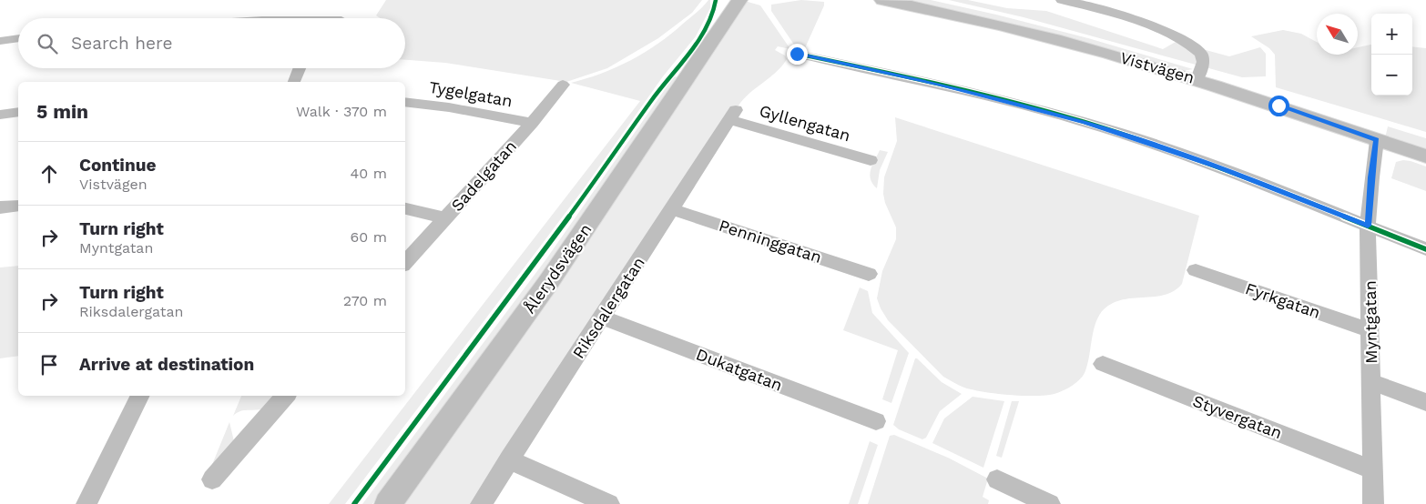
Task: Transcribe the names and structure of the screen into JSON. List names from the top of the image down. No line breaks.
{"streets":{"main road":["Vistvägen","Ålerydsvägen"],"street":["Tygelgatan","Gyllengatan","Sadelgatan","Penninggatan","Fyrkgatan","Riksdalergatan","Myntgatan","Dukatgatan","Styvergatan"]},"crossings":[["Vistvägen","Myntgatan"],["Tygelgatan","Sadelgatan"],["Gyllengatan","Riksdalergatan"],["Penninggatan","Riksdalergatan"],["Fyrkgatan","Myntgatan"],["Riksdalergatan","Dukatgatan"],["Myntgatan","Styvergatan"]],"north":"top left","page":{"map_buttons":["+","−"],"search":"Search here","heading":["5 min","Walk · 370 m"],"list":[["Continue","Vistvägen","40 m"],["Turn right","Myntgatan","60 m"],["Turn right","Riksdalergatan","270 m"],"Arrive at destination"]}}
